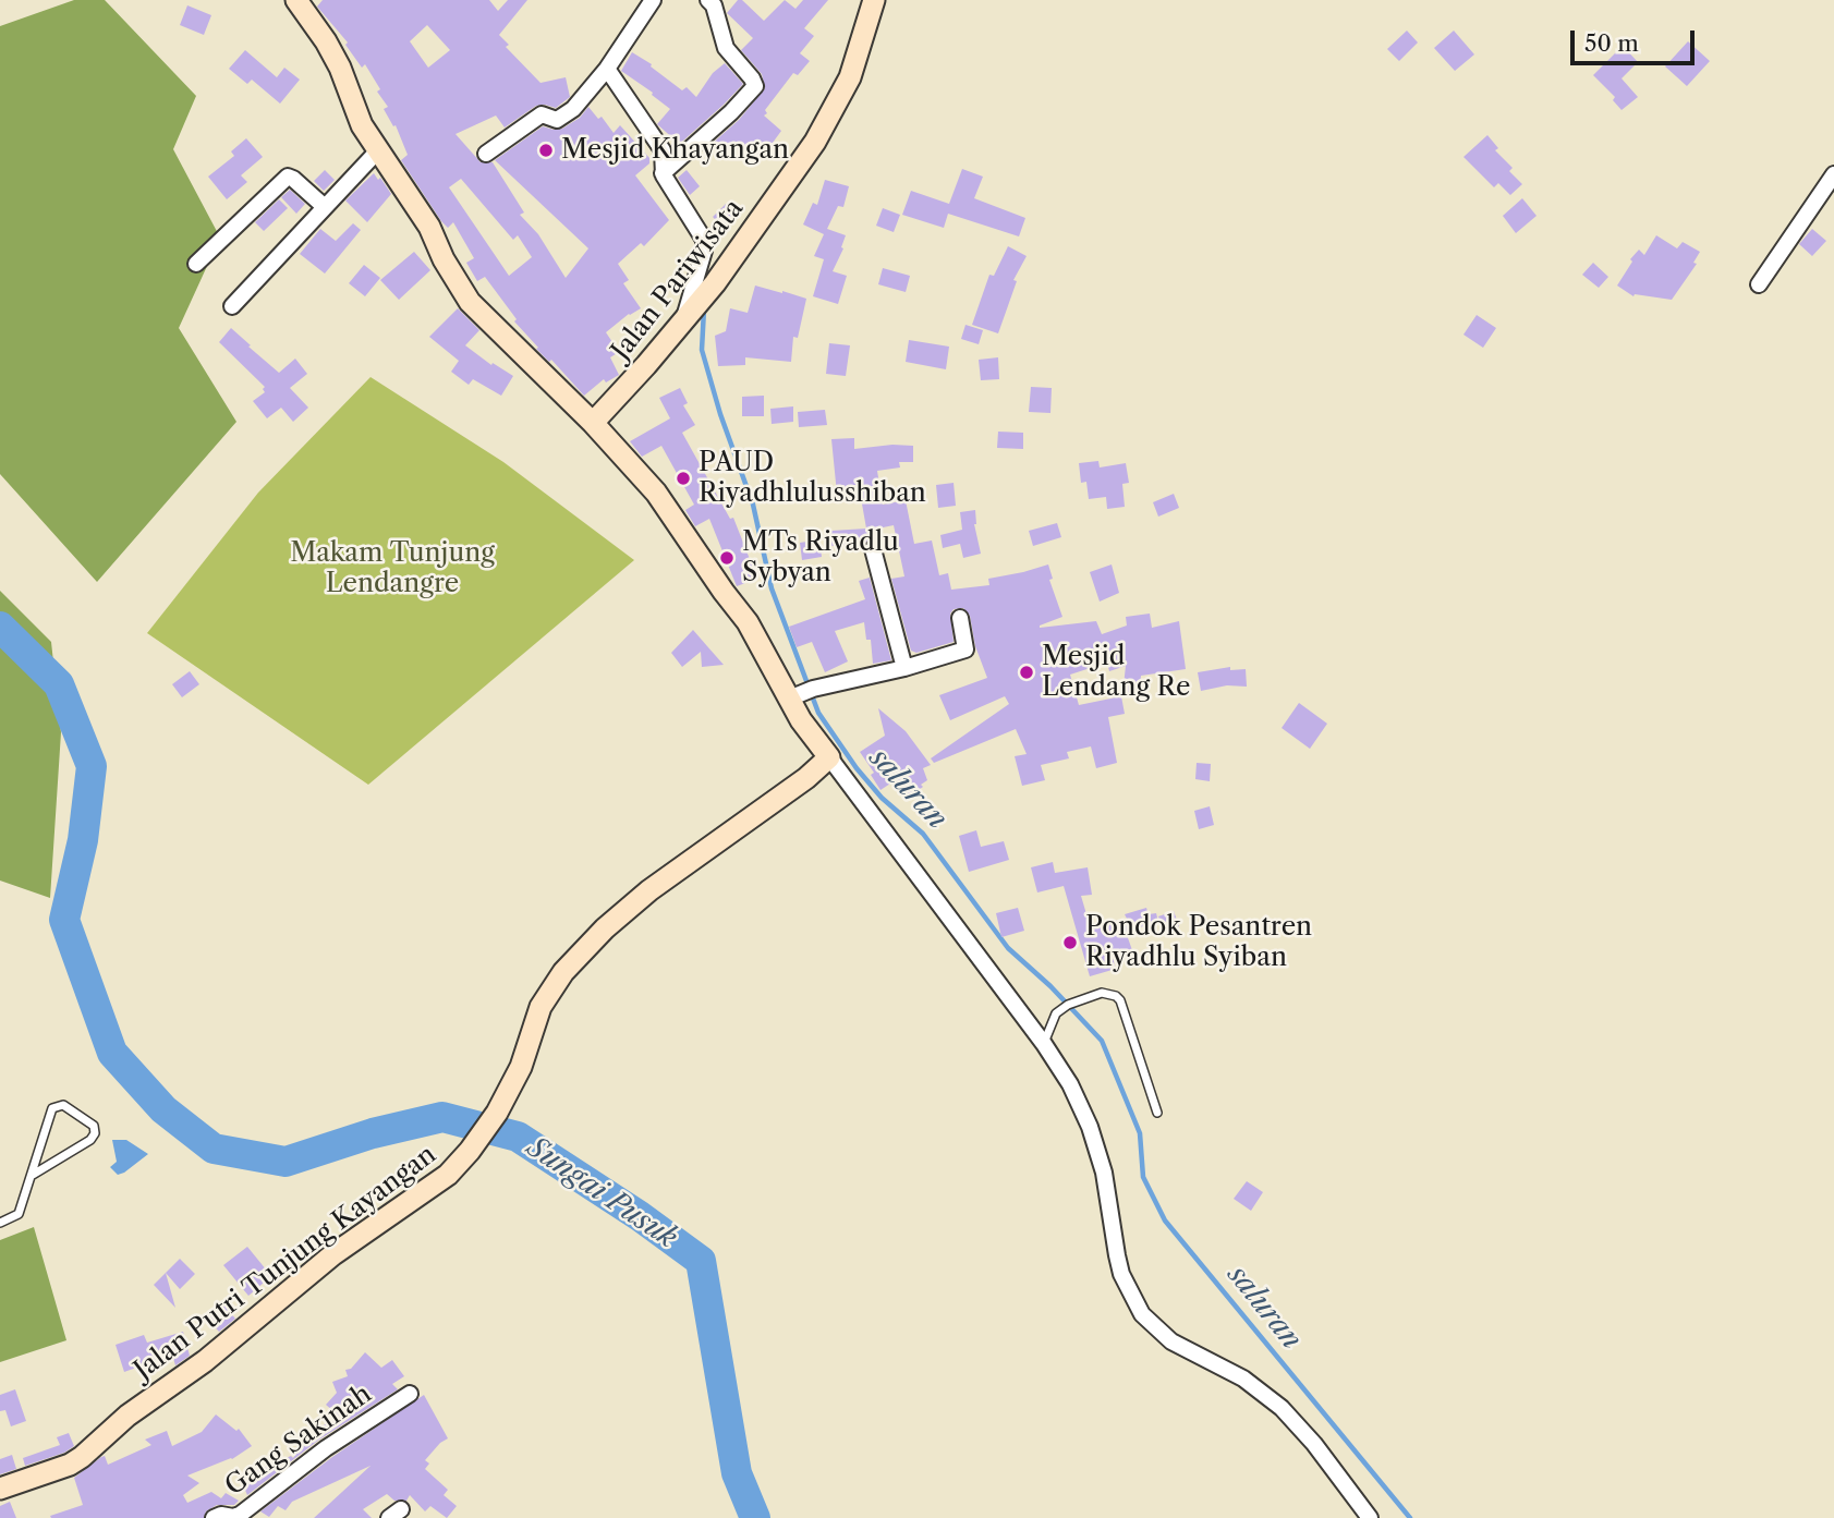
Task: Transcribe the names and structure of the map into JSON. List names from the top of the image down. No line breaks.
{"streets":{"street":["Jalan Pariwisata","Jalan Putri Tunjung Kayangan","Gang Sakinah"]},"water":["saluran","Sungai Pusuk"],"parks":["Makam Tunjung Lendangre"],"places":["Mesjid Khayangan","PAUD Riyadhlulusshiban","MTs Riyadlu Sybyan","Mesjid Lendang Re","Pondok Pesantren Riyadhlu Syiban"],"scale_bar":"50 m"}
